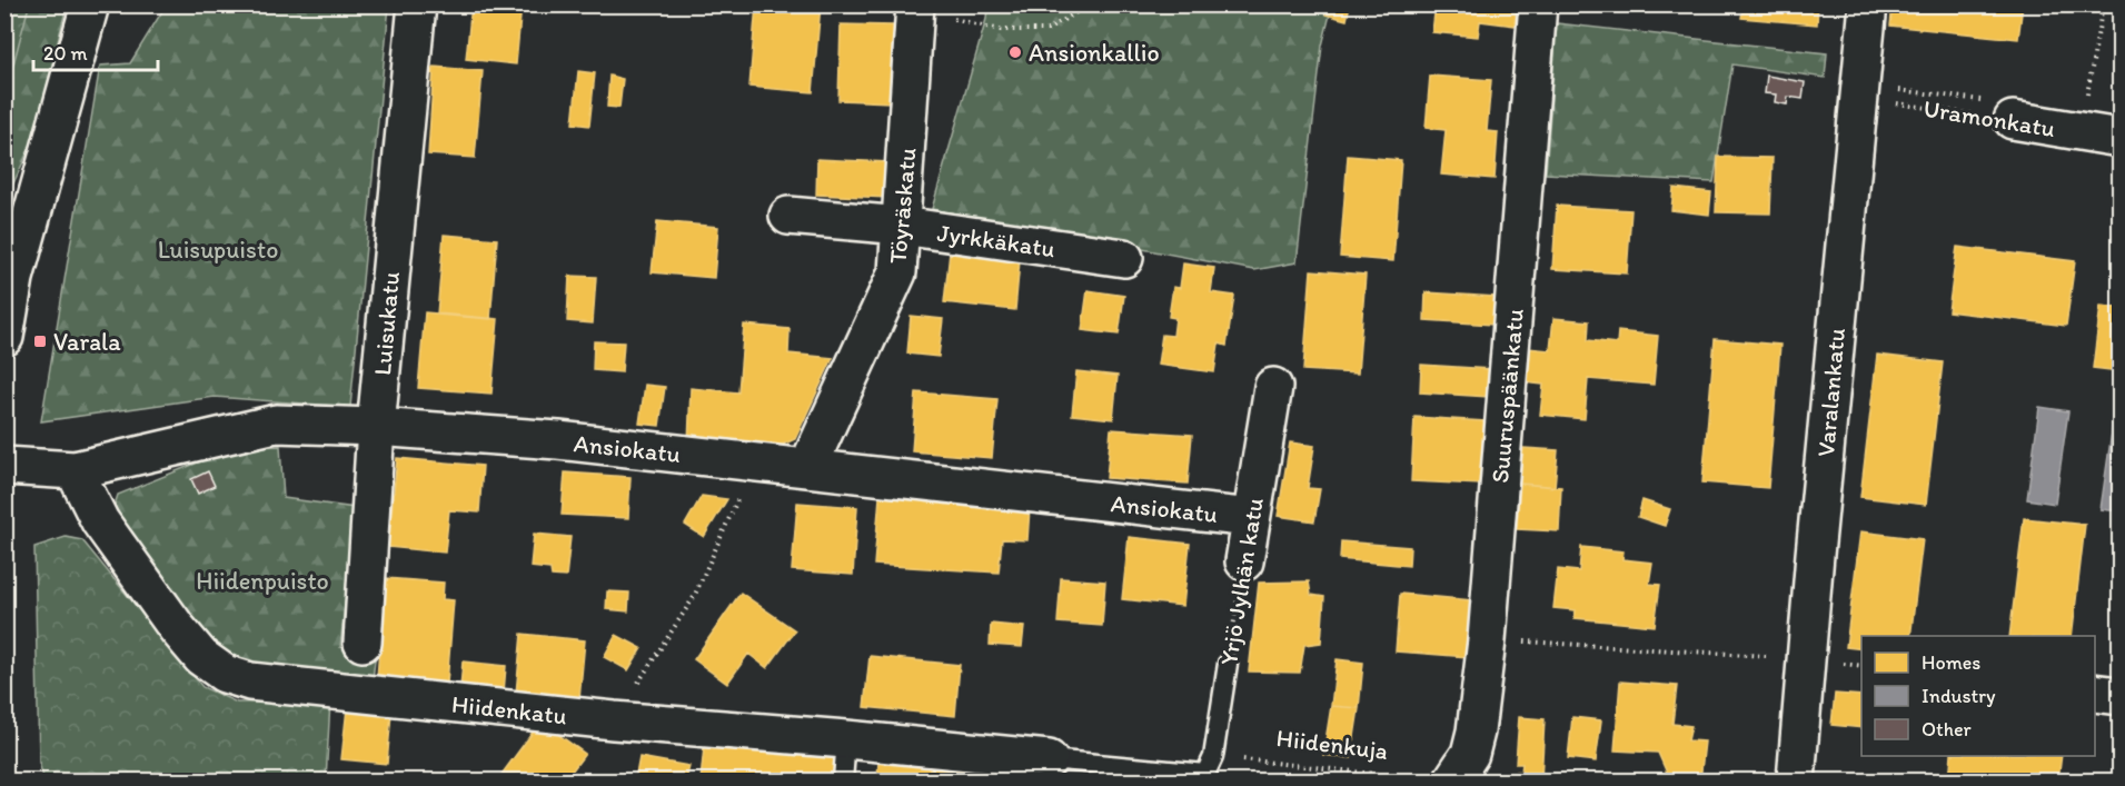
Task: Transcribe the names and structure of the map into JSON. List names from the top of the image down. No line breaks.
{"streets":{"street":["Uramonkatu","Töyräskatu","Jyrkkäkatu","Luisukatu","Varalankatu","Suuruspäänkatu","Ansiokatu","Yrjö Jylhän katu","Hiidenkatu"],"path":["Hiidenkuja"]},"crossings":[["Uramonkatu","Varalankatu"],["Töyräskatu","Jyrkkäkatu"],["Töyräskatu","Ansiokatu"],["Luisukatu","Ansiokatu"],["Suuruspäänkatu","Hiidenkuja"],["Ansiokatu","Yrjö Jylhän katu"],["Ansiokatu","Hiidenkatu"],["Yrjö Jylhän katu","Hiidenkatu"]],"parks":["Luisupuisto","Hiidenpuisto"],"places":{"other":["Ansionkallio"],"transit":["Varala"]},"legend":["Homes","Industry","Other"],"scale_bar":"20 m"}
